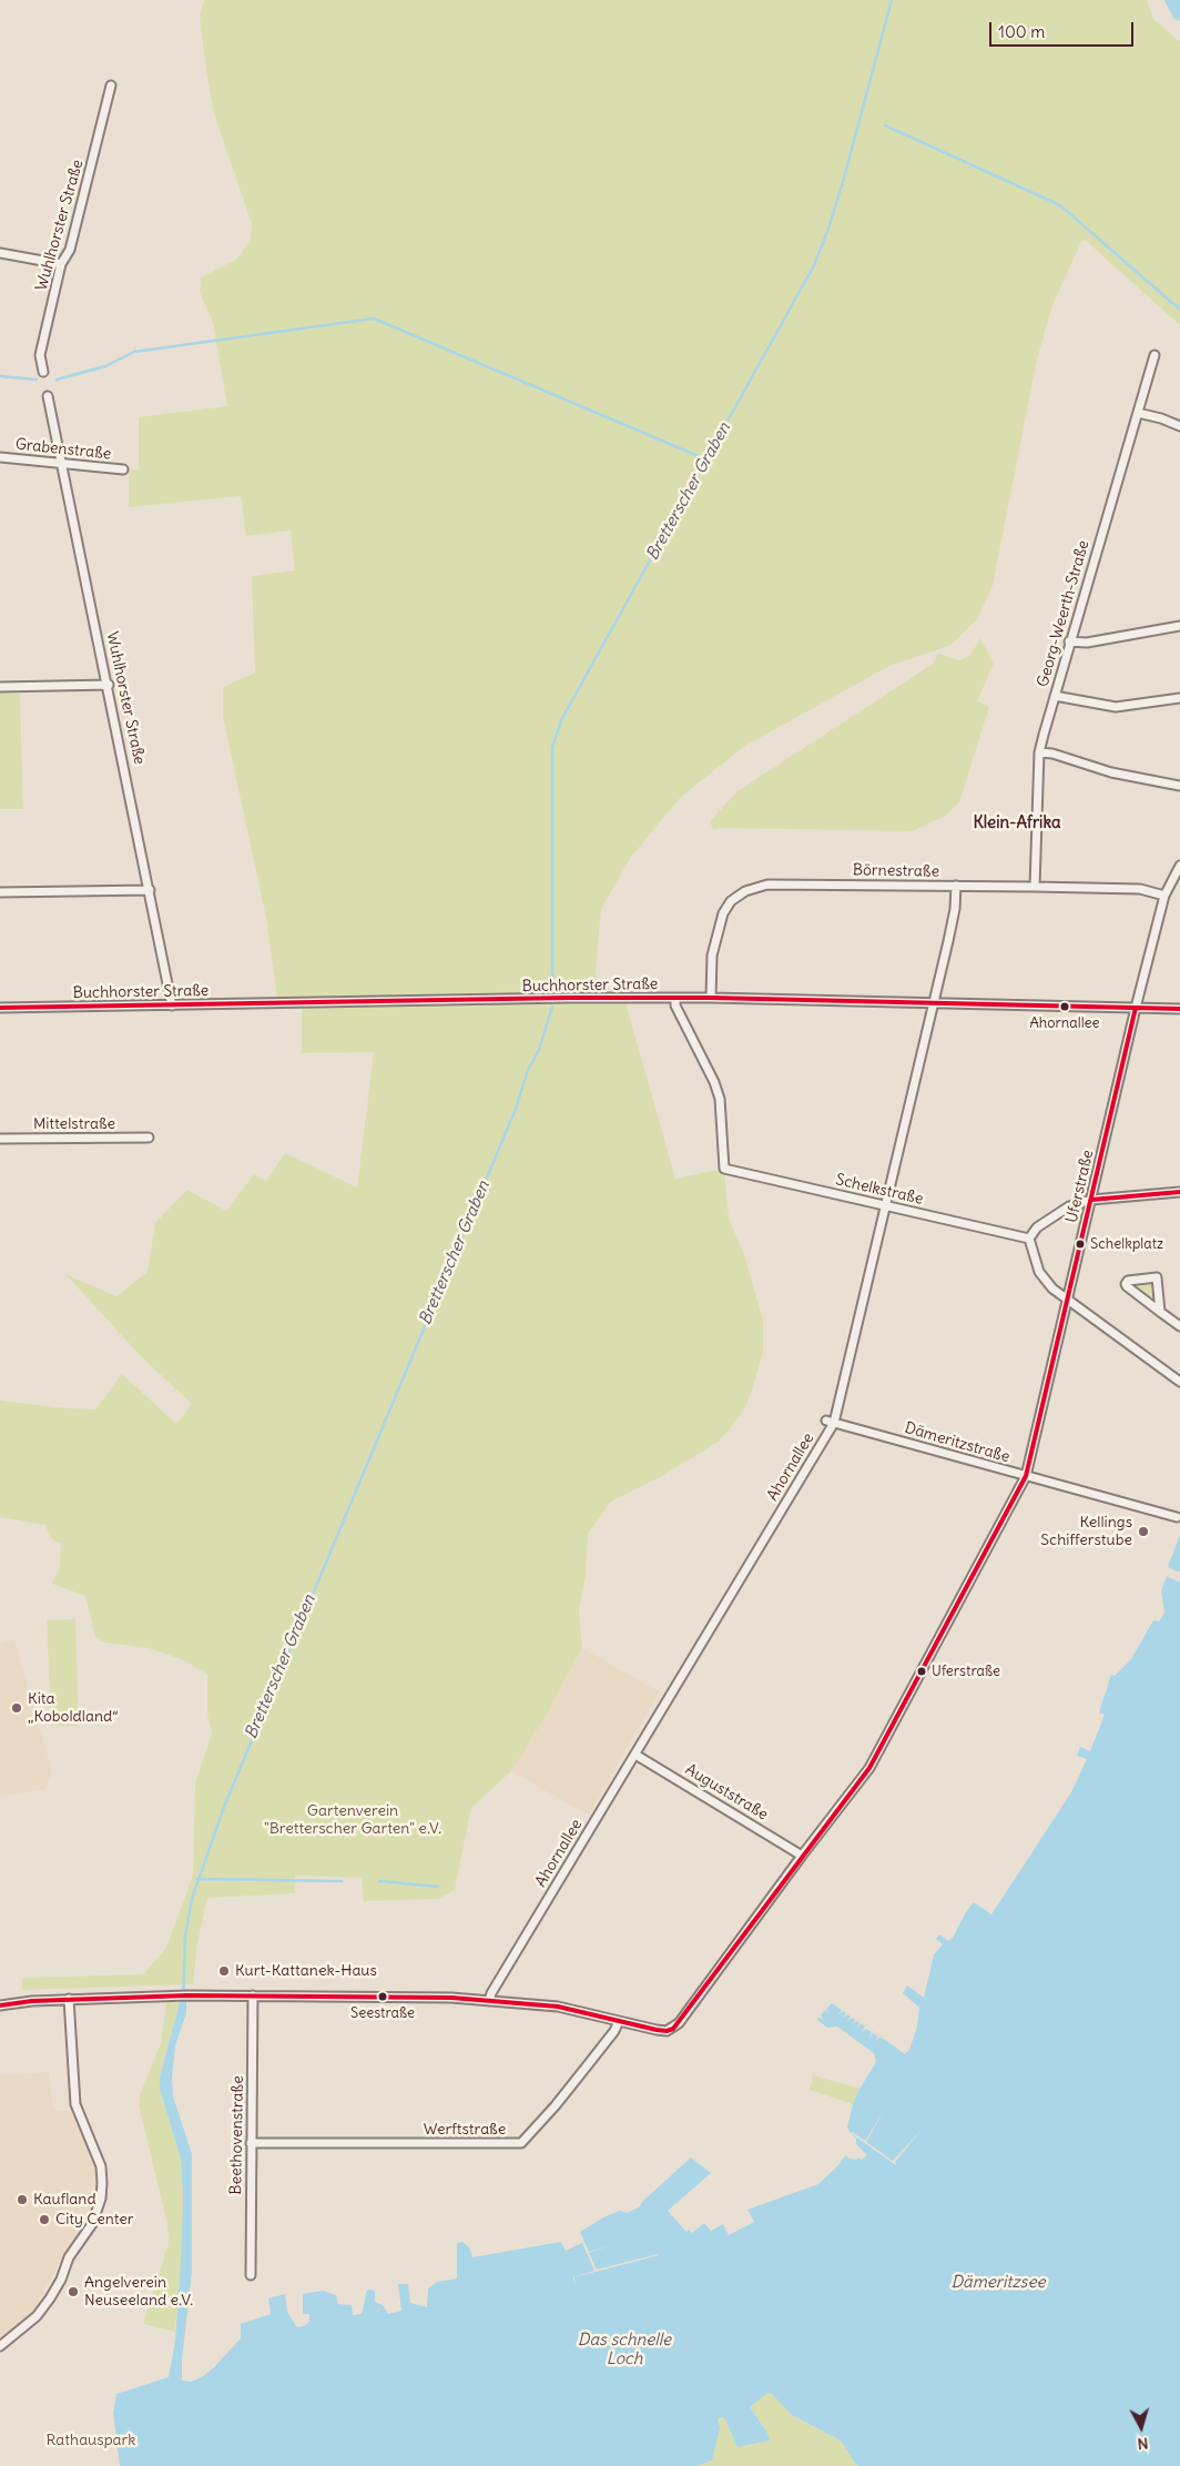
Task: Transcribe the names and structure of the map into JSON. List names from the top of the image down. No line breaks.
{"streets":{"street":["Wuhlhorster Straße","Grabenstraße","Georg-Weerth-Straße","Börnestraße","Buchhorster Straße","Mittelstraße","Uferstraße","Schelkstraße","Dämeritzstraße","Ahornallee","Auguststraße","Werftstraße","Beethovenstraße"]},"crossings":[["Wuhlhorster Straße","Grabenstraße"],["Wuhlhorster Straße","Buchhorster Straße"],["Georg-Weerth-Straße","Börnestraße"],["Börnestraße","Buchhorster Straße"],["Börnestraße","Uferstraße"],["Börnestraße","Ahornallee"],["Buchhorster Straße","Uferstraße"],["Buchhorster Straße","Schelkstraße"],["Buchhorster Straße","Ahornallee"],["Uferstraße","Dämeritzstraße"],["Uferstraße","Auguststraße"],["Uferstraße","Werftstraße"],["Schelkstraße","Ahornallee"],["Dämeritzstraße","Ahornallee"],["Ahornallee","Auguststraße"],["Werftstraße","Beethovenstraße"]],"districts":["Klein-Afrika"],"water":["Bretterscher Graben","Dämeritzsee","Das schnelle Loch"],"parks":["Gartenverein \"Bretterscher Garten\" e.V.","Rathauspark"],"places":["Ahornallee","Schelkplatz","Kellings Schifferstube","Uferstraße","Kita „Koboldland“","Kurt-Kattanek-Haus","Seestraße","Kaufland","City Center","Angelverein Neuseeland e.V."],"scale_bar":"100 m","north":"bottom"}
